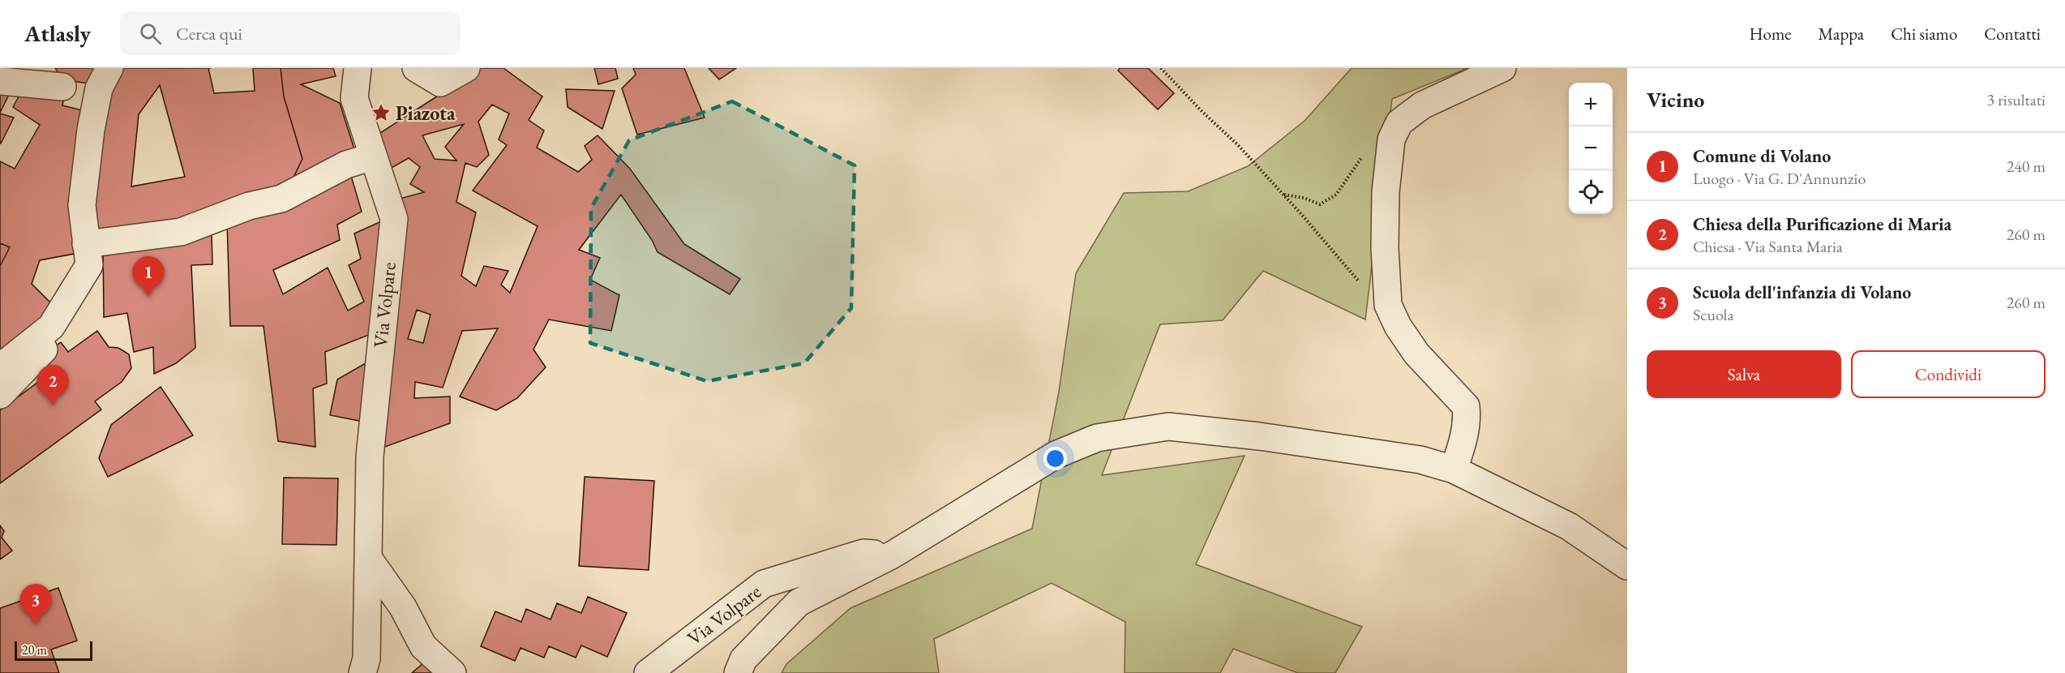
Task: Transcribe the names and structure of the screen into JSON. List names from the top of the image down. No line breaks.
{"streets":{"street":["Via Volpare"]},"places":{"place":["Piazota"]},"scale_bar":"20 m","page":{"header":"Atlasly","search":"Cerca qui","nav":["Home","Mappa","Chi siamo","Contatti"],"heading":["Vicino","3 risultati"],"map_buttons":["+","−"],"list":[{"mark":"1","name":"Comune di Volano","note":"Luogo · Via G. D'Annunzio","value":"240 m"},{"mark":"2","name":"Chiesa della Purificazione di Maria","note":"Chiesa · Via Santa Maria","value":"260 m"},{"mark":"3","name":"Scuola dell'infanzia di Volano","note":"Scuola","value":"260 m"}],"pins":["1","2","3"],"buttons":["Salva","Condividi"],"scale":"20 m"}}
